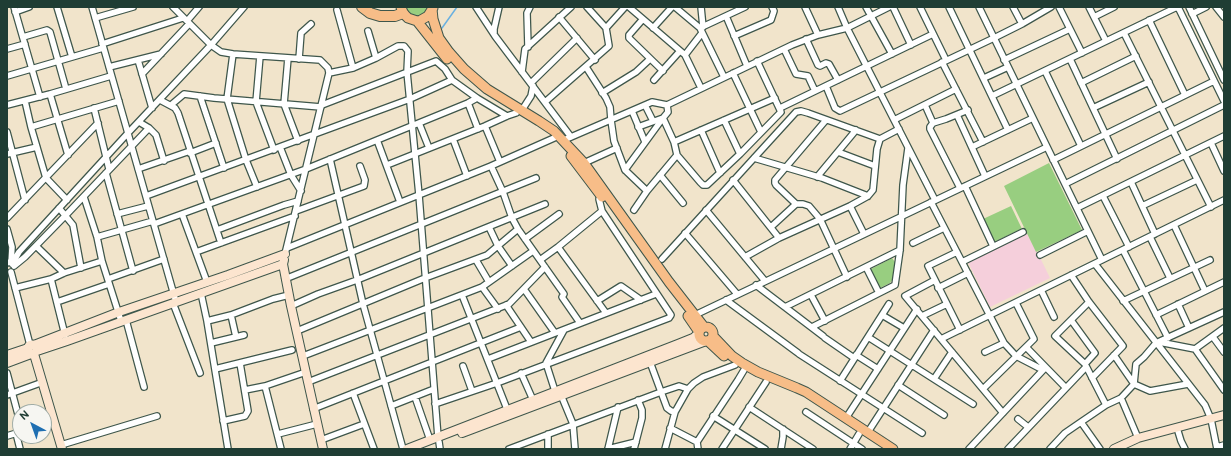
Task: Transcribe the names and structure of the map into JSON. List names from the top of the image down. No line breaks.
{"north":"top left"}
